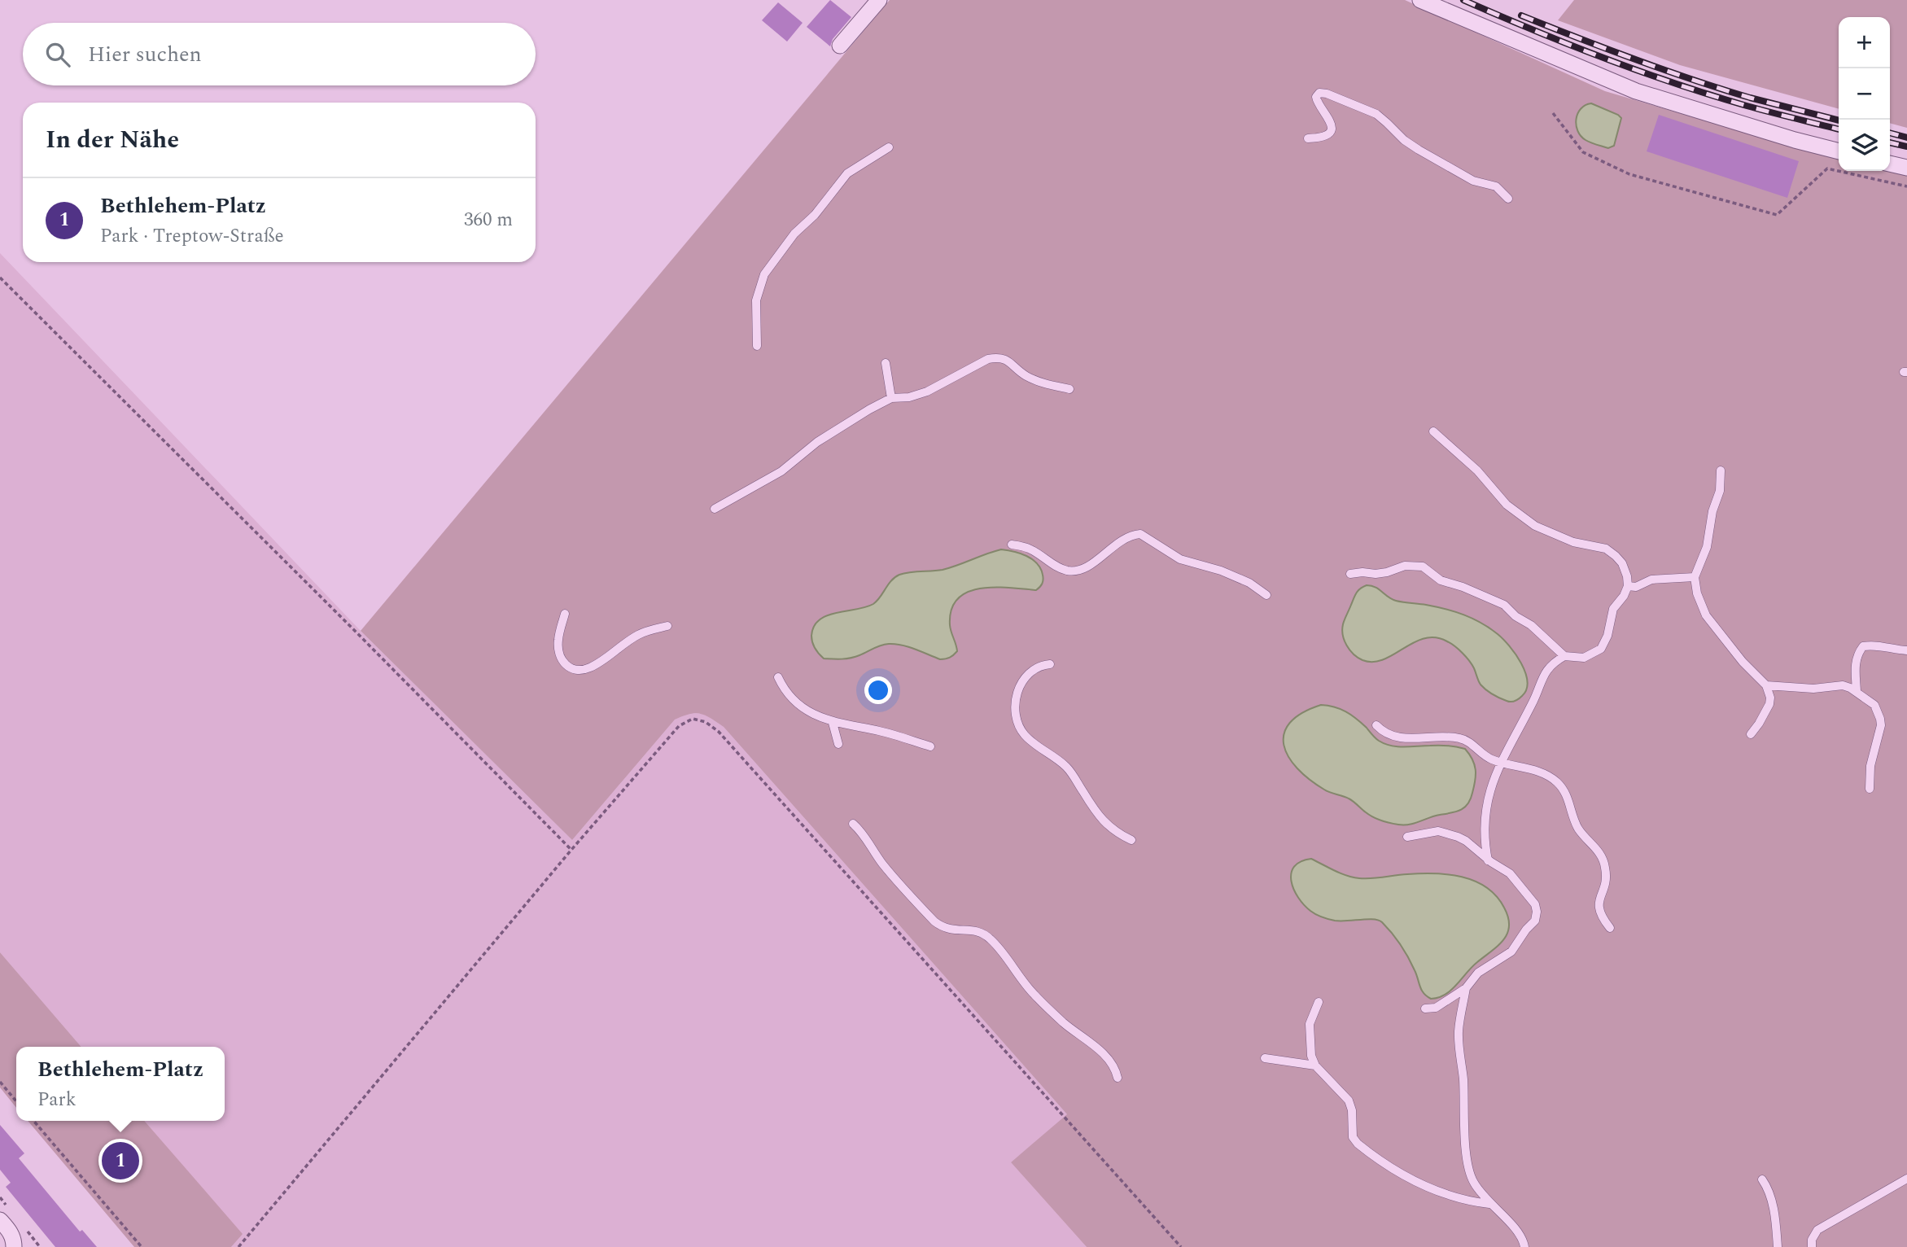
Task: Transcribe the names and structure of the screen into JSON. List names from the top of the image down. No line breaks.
{"page":{"map_buttons":["+","−"],"search":"Hier suchen","heading":"In der Nähe","list":[{"mark":"1","name":"Bethlehem-Platz","note":"Park · Treptow-Straße","value":"360 m"}],"popup":["Bethlehem-Platz","Park"],"pins":"1"}}
